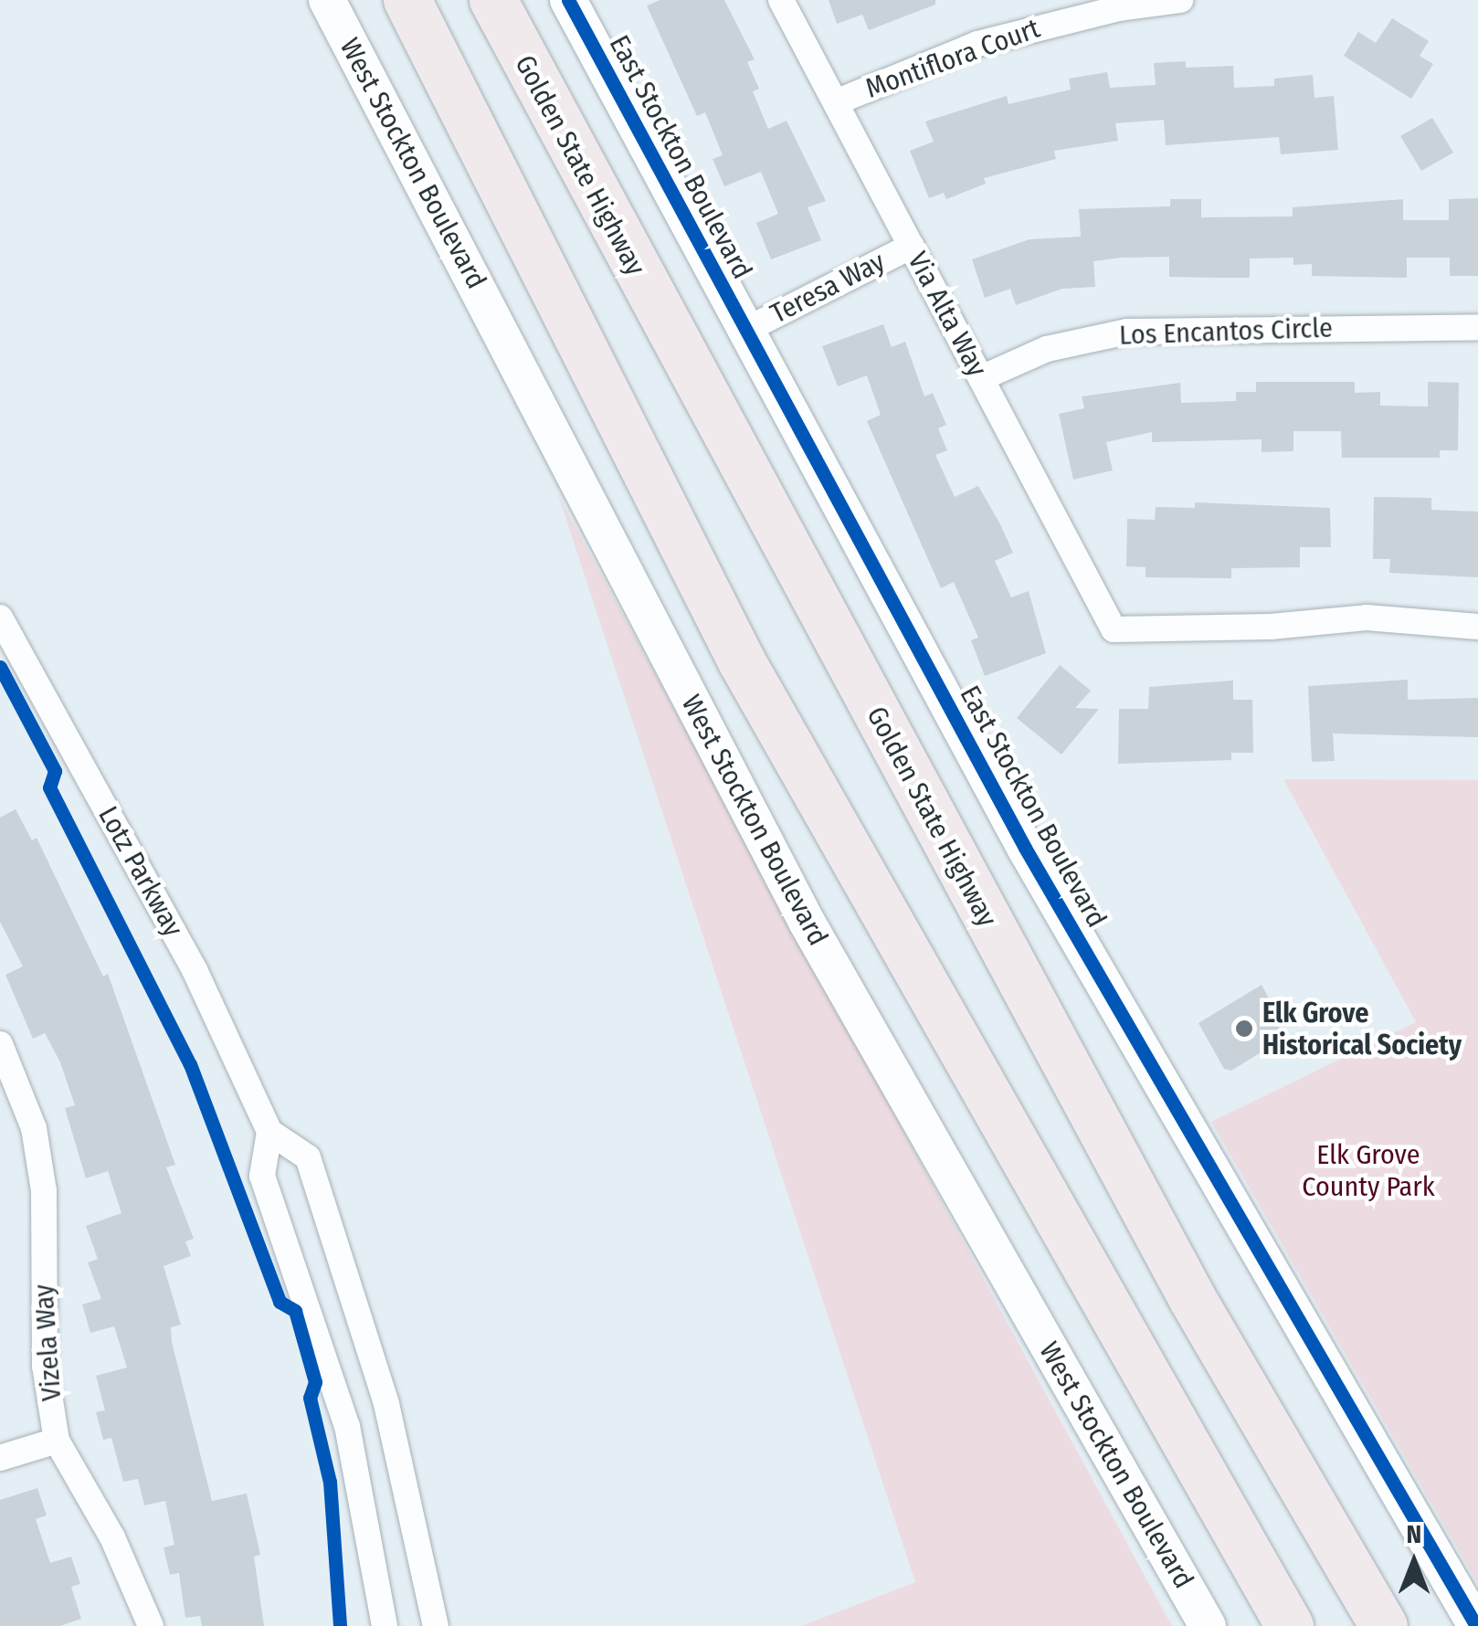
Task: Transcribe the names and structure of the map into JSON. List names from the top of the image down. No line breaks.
{"streets":{"highway":["Golden State Highway"],"street":["Montiflora Court","East Stockton Boulevard","West Stockton Boulevard","Teresa Way","Via Alta Way","Los Encantos Circle","Lotz Parkway","Vizela Way"]},"crossings":[["Montiflora Court","Via Alta Way"],["East Stockton Boulevard","Teresa Way"],["Teresa Way","Via Alta Way"],["Via Alta Way","Los Encantos Circle"]],"parks":["Elk Grove County Park"],"places":["Elk Grove Historical Society"],"north":"top"}
